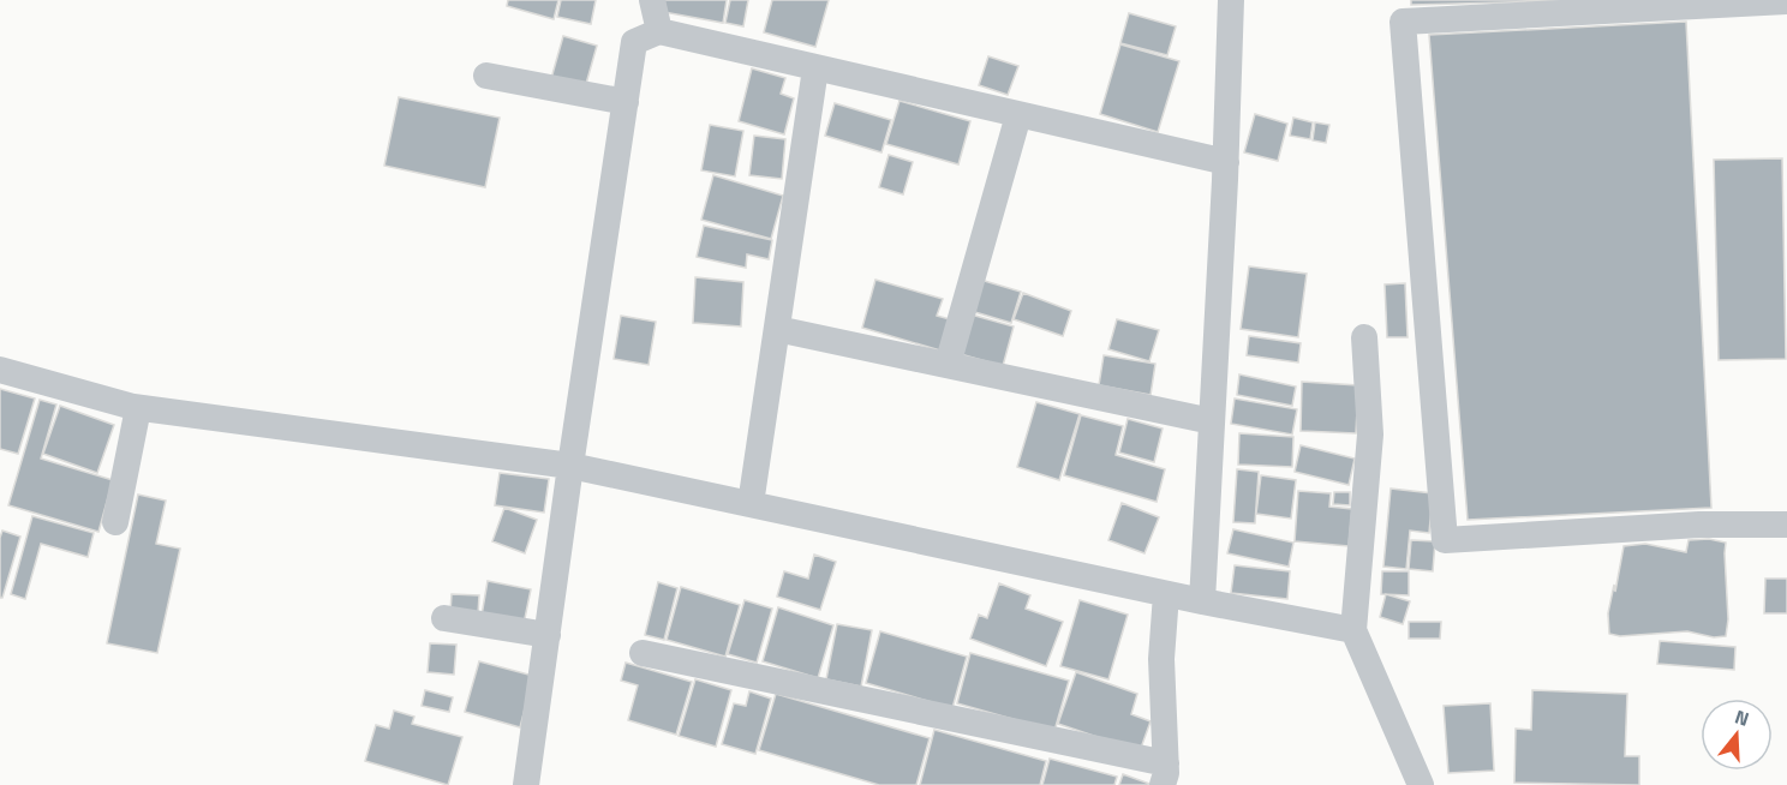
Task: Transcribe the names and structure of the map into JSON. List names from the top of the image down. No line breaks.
{"north":"top"}
